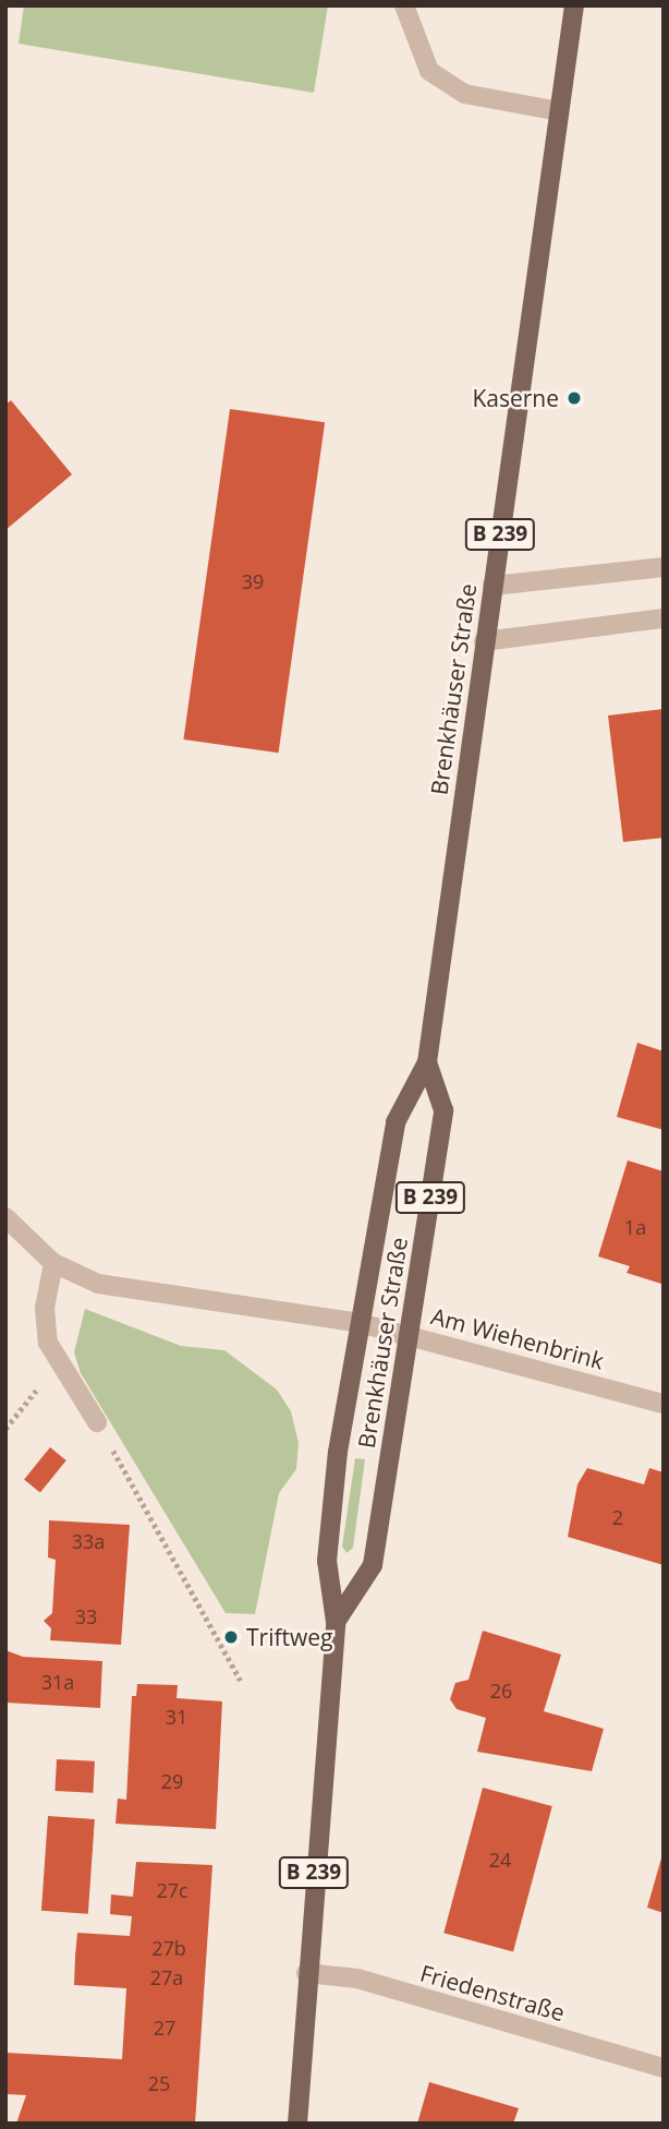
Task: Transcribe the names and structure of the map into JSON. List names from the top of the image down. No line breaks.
{"streets":{"main road":["B 239","Brenkhäuser Straße"],"street":["Am Wiehenbrink","Friedenstraße"]},"crossings":[["Brenkhäuser Straße","Am Wiehenbrink"],["Brenkhäuser Straße","Friedenstraße"]],"places":["Kaserne","Triftweg"],"house_numbers":["39","1a","2","33a","33","31a","26","31","29","24","27c","27b","27a","27","25"]}
